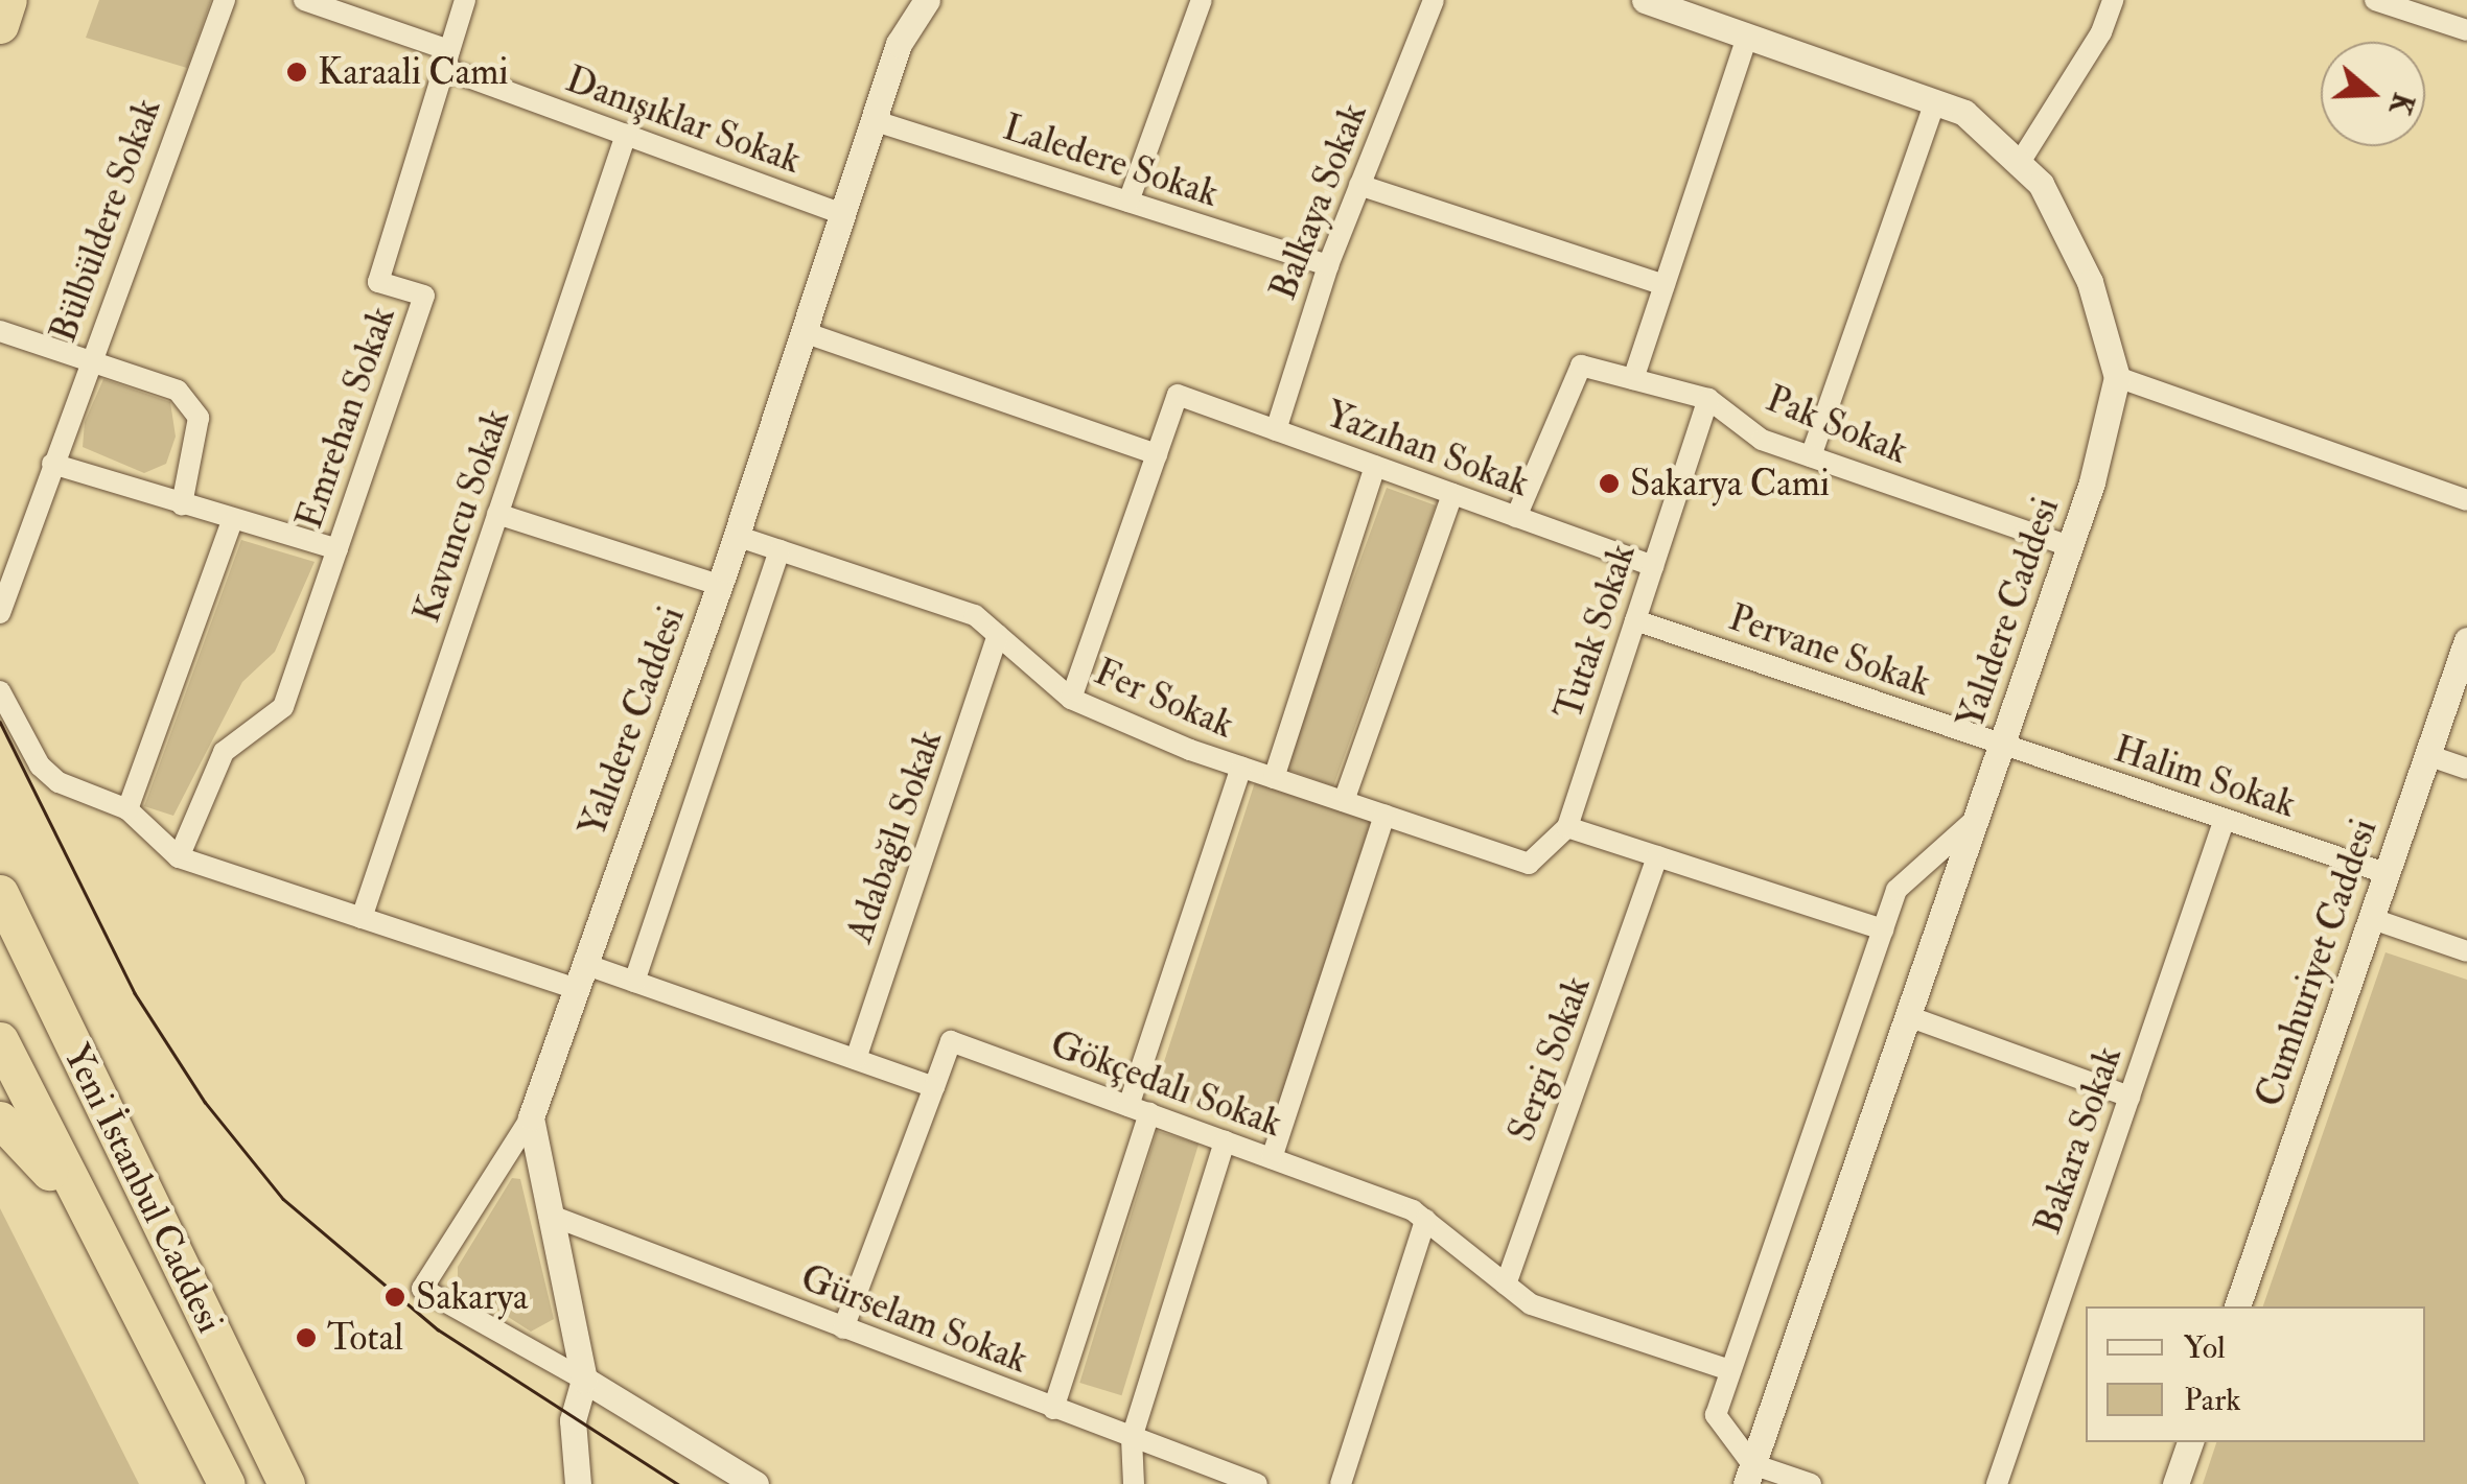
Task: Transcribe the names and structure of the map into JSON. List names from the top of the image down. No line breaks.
{"streets":{"highway":["Yeni İstanbul Caddesi"],"street":["Danışıklar Sokak","Laledere Sokak","Balkaya Sokak","Bülbüldere Sokak","Emrehan Sokak","Pak Sokak","Yazıhan Sokak","Kavuncu Sokak","Yalıdere Caddesi","Tutak Sokak","Pervane Sokak","Fer Sokak","Halim Sokak","Adabağlı Sokak","Cumhuriyet Caddesi","Sergi Sokak","Gökçedalı Sokak","Bakara Sokak","Gürselam Sokak"]},"crossings":[["Danışıklar Sokak","Emrehan Sokak"],["Danışıklar Sokak","Kavuncu Sokak"],["Danışıklar Sokak","Yalıdere Caddesi"],["Laledere Sokak","Balkaya Sokak"],["Laledere Sokak","Yalıdere Caddesi"],["Balkaya Sokak","Yazıhan Sokak"],["Pak Sokak","Yazıhan Sokak"],["Pak Sokak","Yalıdere Caddesi"],["Pak Sokak","Tutak Sokak"],["Yazıhan Sokak","Tutak Sokak"],["Yalıdere Caddesi","Pervane Sokak"],["Yalıdere Caddesi","Fer Sokak"],["Yalıdere Caddesi","Halim Sokak"],["Yalıdere Caddesi","Gürselam Sokak"],["Tutak Sokak","Pervane Sokak"],["Tutak Sokak","Fer Sokak"],["Pervane Sokak","Halim Sokak"],["Fer Sokak","Adabağlı Sokak"],["Halim Sokak","Cumhuriyet Caddesi"],["Halim Sokak","Bakara Sokak"],["Sergi Sokak","Gökçedalı Sokak"]],"places":["Karaali Cami","Sakarya Cami","Sakarya","Total"],"legend":["Yol","Park"],"north":"right"}
